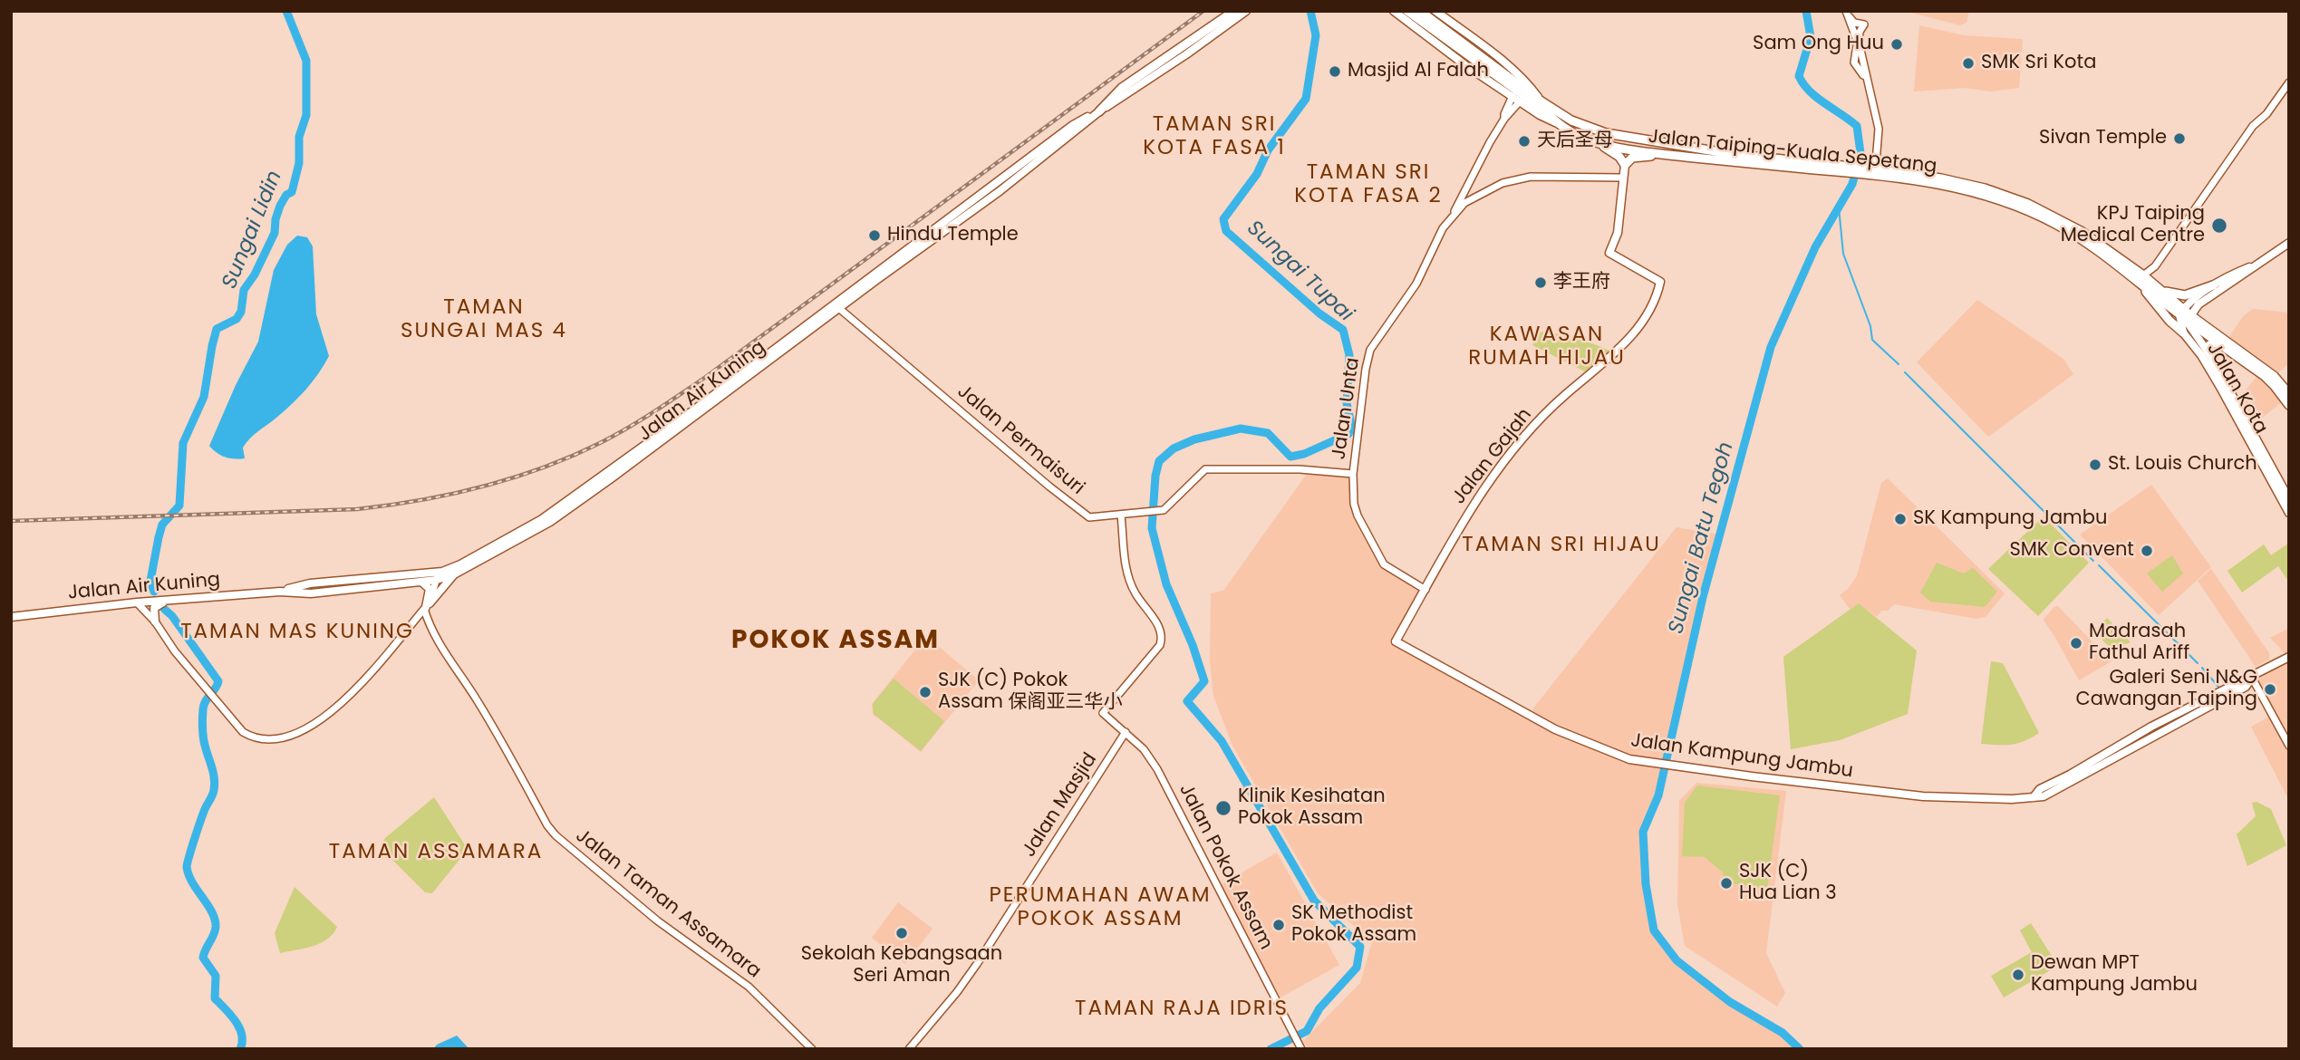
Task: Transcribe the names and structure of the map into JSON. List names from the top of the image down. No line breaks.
{"streets":{"main road":["Jalan Taiping-Kuala Sepetang","Jalan Kota","Jalan Air Kuning","Jalan Gajah","Jalan Kampung Jambu"],"street":["Jalan Unta","Jalan Permaisuri","Jalan Masjid","Jalan Pokok Assam","Jalan Taman Assamara"]},"crossings":[["Jalan Taiping-Kuala Sepetang","Jalan Kota"],["Jalan Air Kuning","Jalan Permaisuri"],["Jalan Unta","Jalan Permaisuri"],["Jalan Unta","Jalan Gajah"],["Jalan Permaisuri","Jalan Pokok Assam"],["Jalan Gajah","Jalan Kampung Jambu"],["Jalan Masjid","Jalan Pokok Assam"]],"districts":["TAMAN SRI KOTA FASA 1","TAMAN SRI KOTA FASA 2","TAMAN SUNGAI MAS 4","KAWASAN RUMAH HIJAU","TAMAN SRI HIJAU","TAMAN MAS KUNING","POKOK ASSAM","TAMAN ASSAMARA","PERUMAHAN AWAM POKOK ASSAM","TAMAN RAJA IDRIS"],"water":["Sungai Lidin","Sungai Tupai","Sungai Batu Tegoh"],"places":["Sam Ong Huu","SMK Sri Kota","Masjid Al Falah","Sivan Temple","天后圣母","KPJ Taiping Medical Centre","Hindu Temple","李王府","St. Louis Church","SK Kampung Jambu","SMK Convent","Madrasah Fathul Ariff","Galeri Seni N&G Cawangan Taiping","SJK (C) Pokok Assam 保阁亚三华小","Klinik Kesihatan Pokok Assam","SJK (C) Hua Lian 3","SK Methodist Pokok Assam","Sekolah Kebangsaan Seri Aman","Dewan MPT Kampung Jambu"]}
